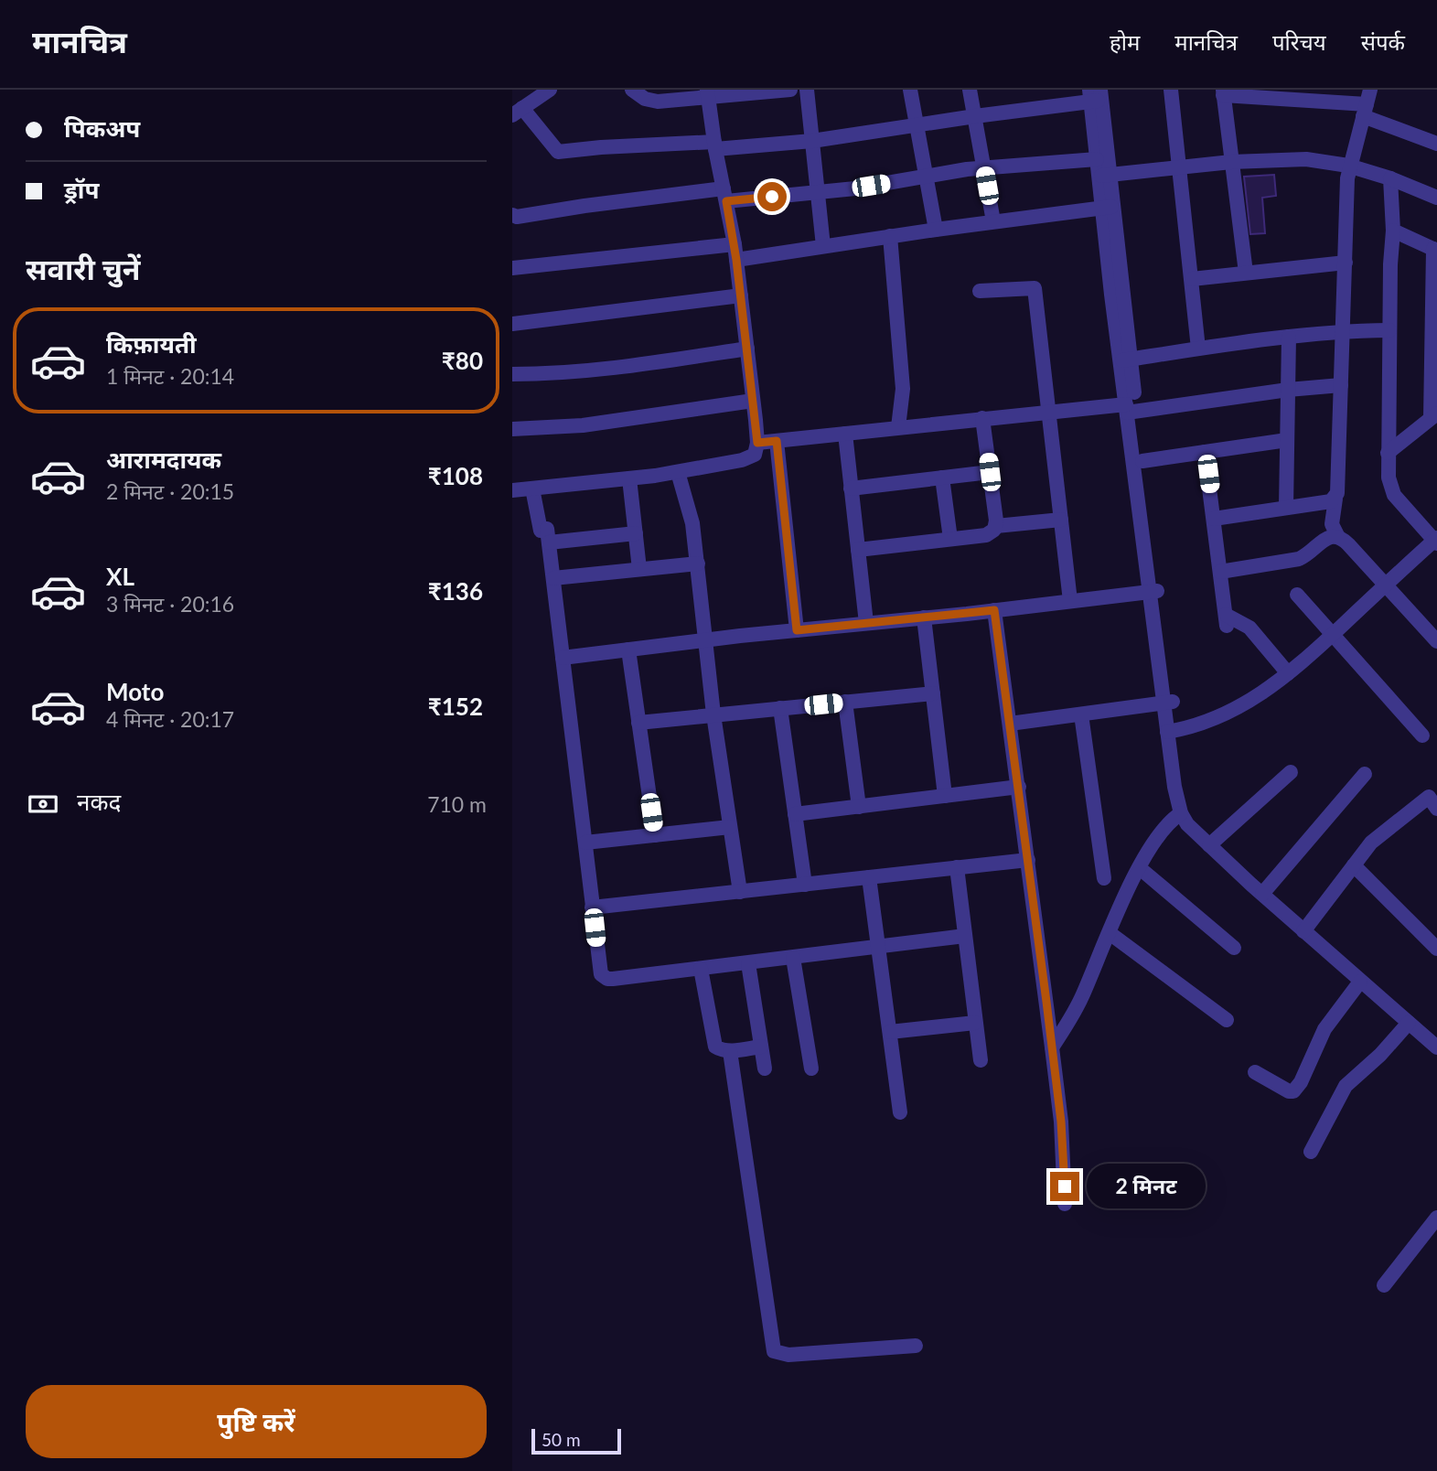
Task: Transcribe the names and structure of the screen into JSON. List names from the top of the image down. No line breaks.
{"scale_bar":"50 m","page":{"header":"मानचित्र","nav":["होम","मानचित्र","परिचय","संपर्क"],"banner":["पिकअप","ड्रॉप"],"heading":"सवारी चुनें","list":[{"name":"किफ़ायती","note":"1 मिनट · 20:14","value":"₹80"},{"name":"आरामदायक","note":"2 मिनट · 20:15","value":"₹108"},{"name":"XL","note":"3 मिनट · 20:16","value":"₹136"},{"name":"Moto","note":"4 मिनट · 20:17","value":"₹152"}],"pay":["नकद","710 m"],"bubble":"2 मिनट","buttons":"पुष्टि करें","scale":"50 m"}}
